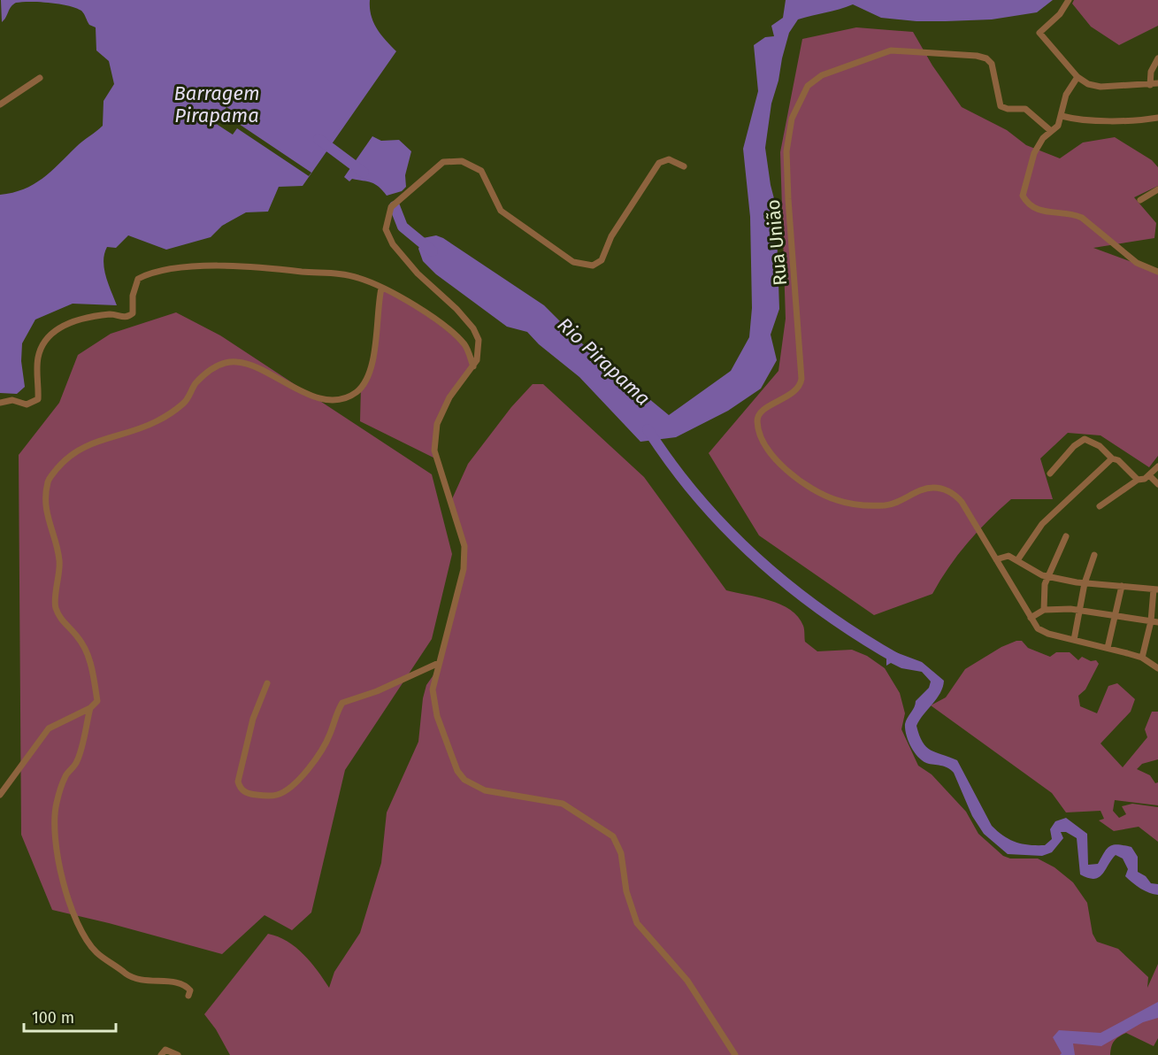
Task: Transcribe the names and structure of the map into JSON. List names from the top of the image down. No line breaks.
{"streets":{"street":["Rua União"]},"water":["Barragem Pirapama","Rio Pirapama"],"scale_bar":"100 m"}
